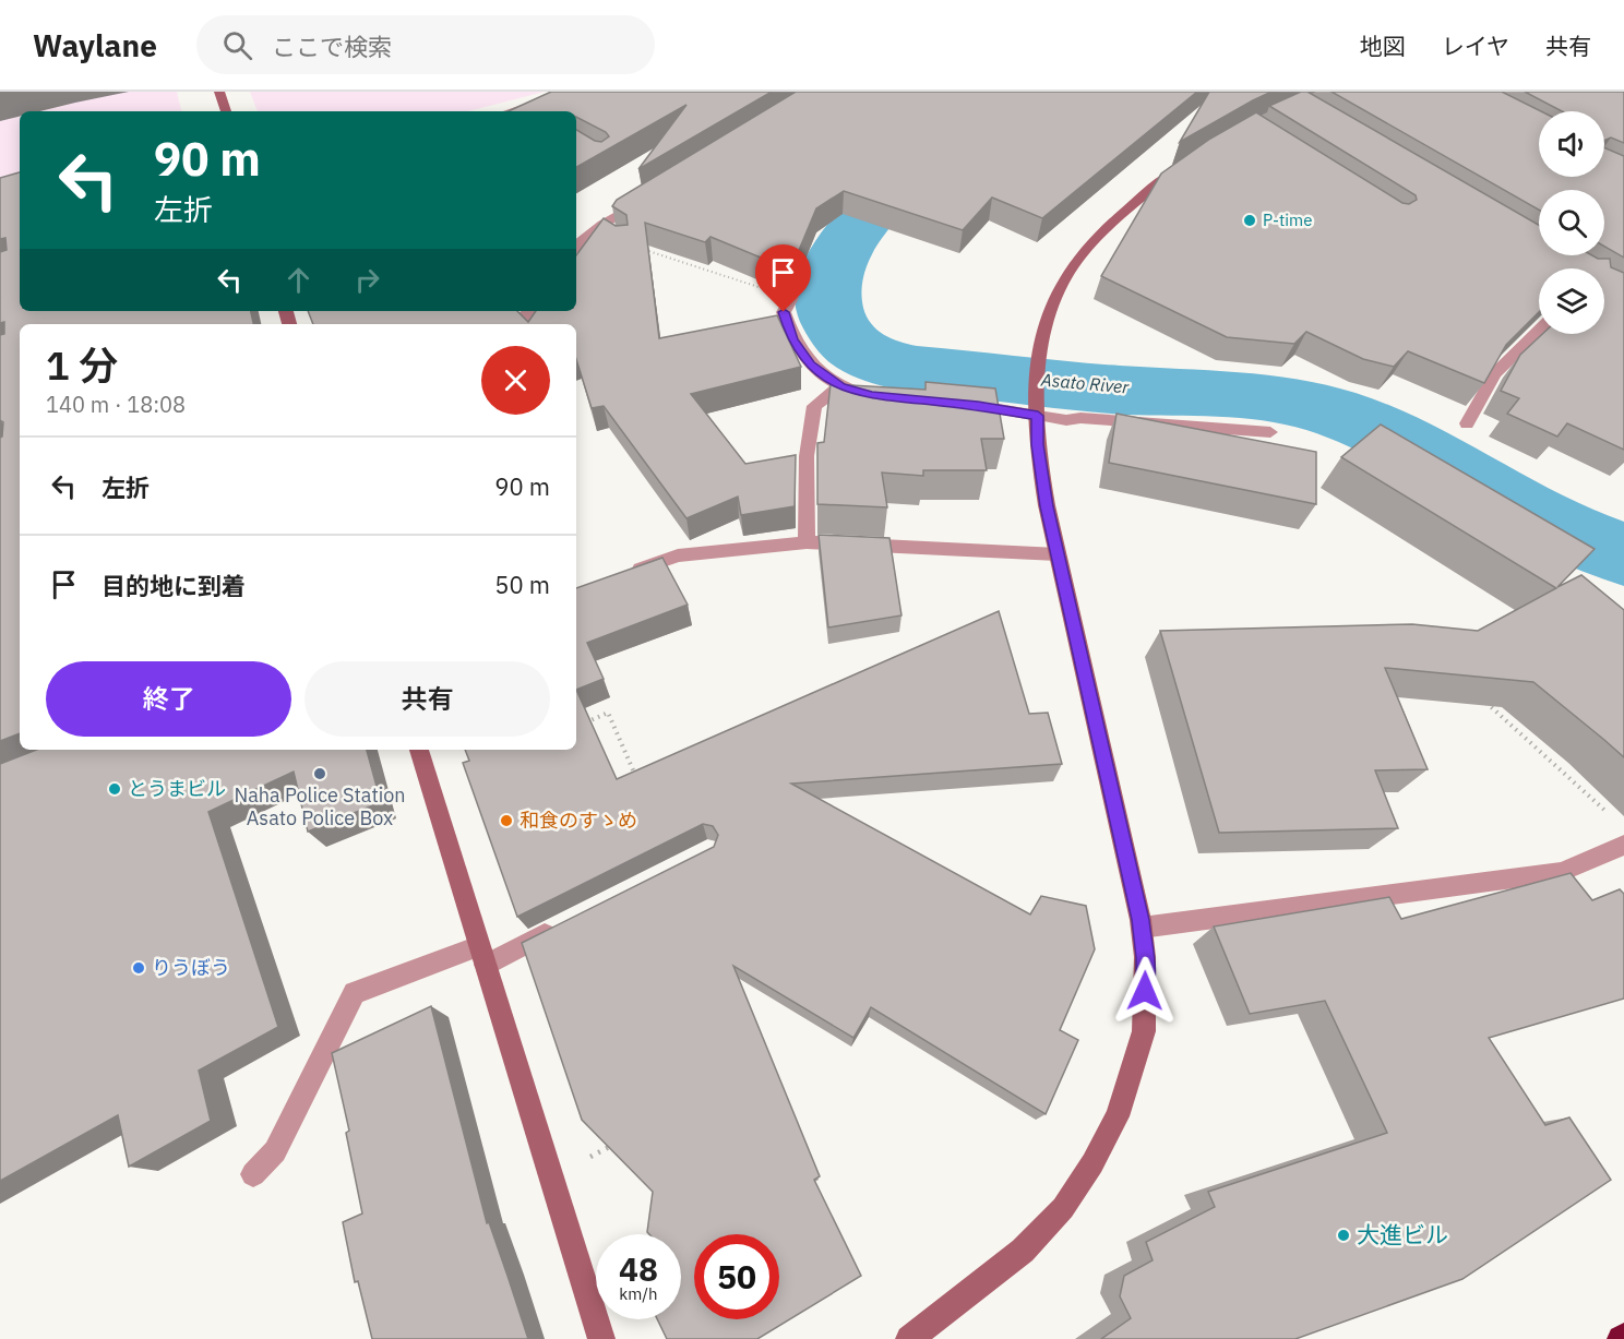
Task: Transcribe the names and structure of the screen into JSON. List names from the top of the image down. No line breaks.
{"water":["Asato River"],"places":["P-time","Naha Police Station Asato Police Box","とうまビル","和食のすゝめ","りうぼう","大進ビル"],"page":{"header":"Waylane","search":"ここで検索","nav":["地図","レイヤ","共有"],"turn":["90 m","左折"],"heading":["1 分","140 m · 18:08"],"list":[{"name":"左折","value":"90 m"},{"name":"目的地に到着","value":"50 m"}],"buttons":["終了","共有"],"speed":"48 km/h","limit":"50"}}
